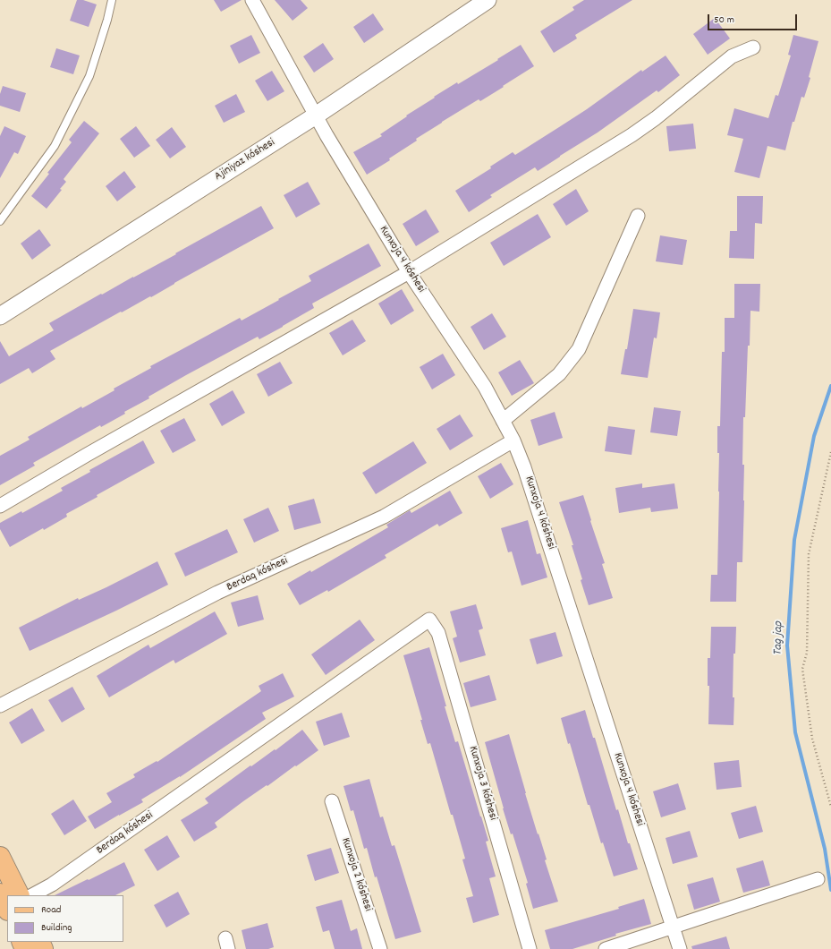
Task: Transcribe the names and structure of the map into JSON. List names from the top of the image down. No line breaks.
{"streets":{"street":["Ajiniyaz kóshesi","Kunxoja 4 kóshesi","Berdaq kóshesi","Kunxoja 3 kóshesi","Kunxoja 2 kóshesi"]},"crossings":[["Ajiniyaz kóshesi","Kunxoja 4 kóshesi"],["Kunxoja 4 kóshesi","Berdaq kóshesi"],["Berdaq kóshesi","Kunxoja 3 kóshesi"]],"water":["Tag jap"],"legend":["Road","Building"],"scale_bar":"50 m"}
